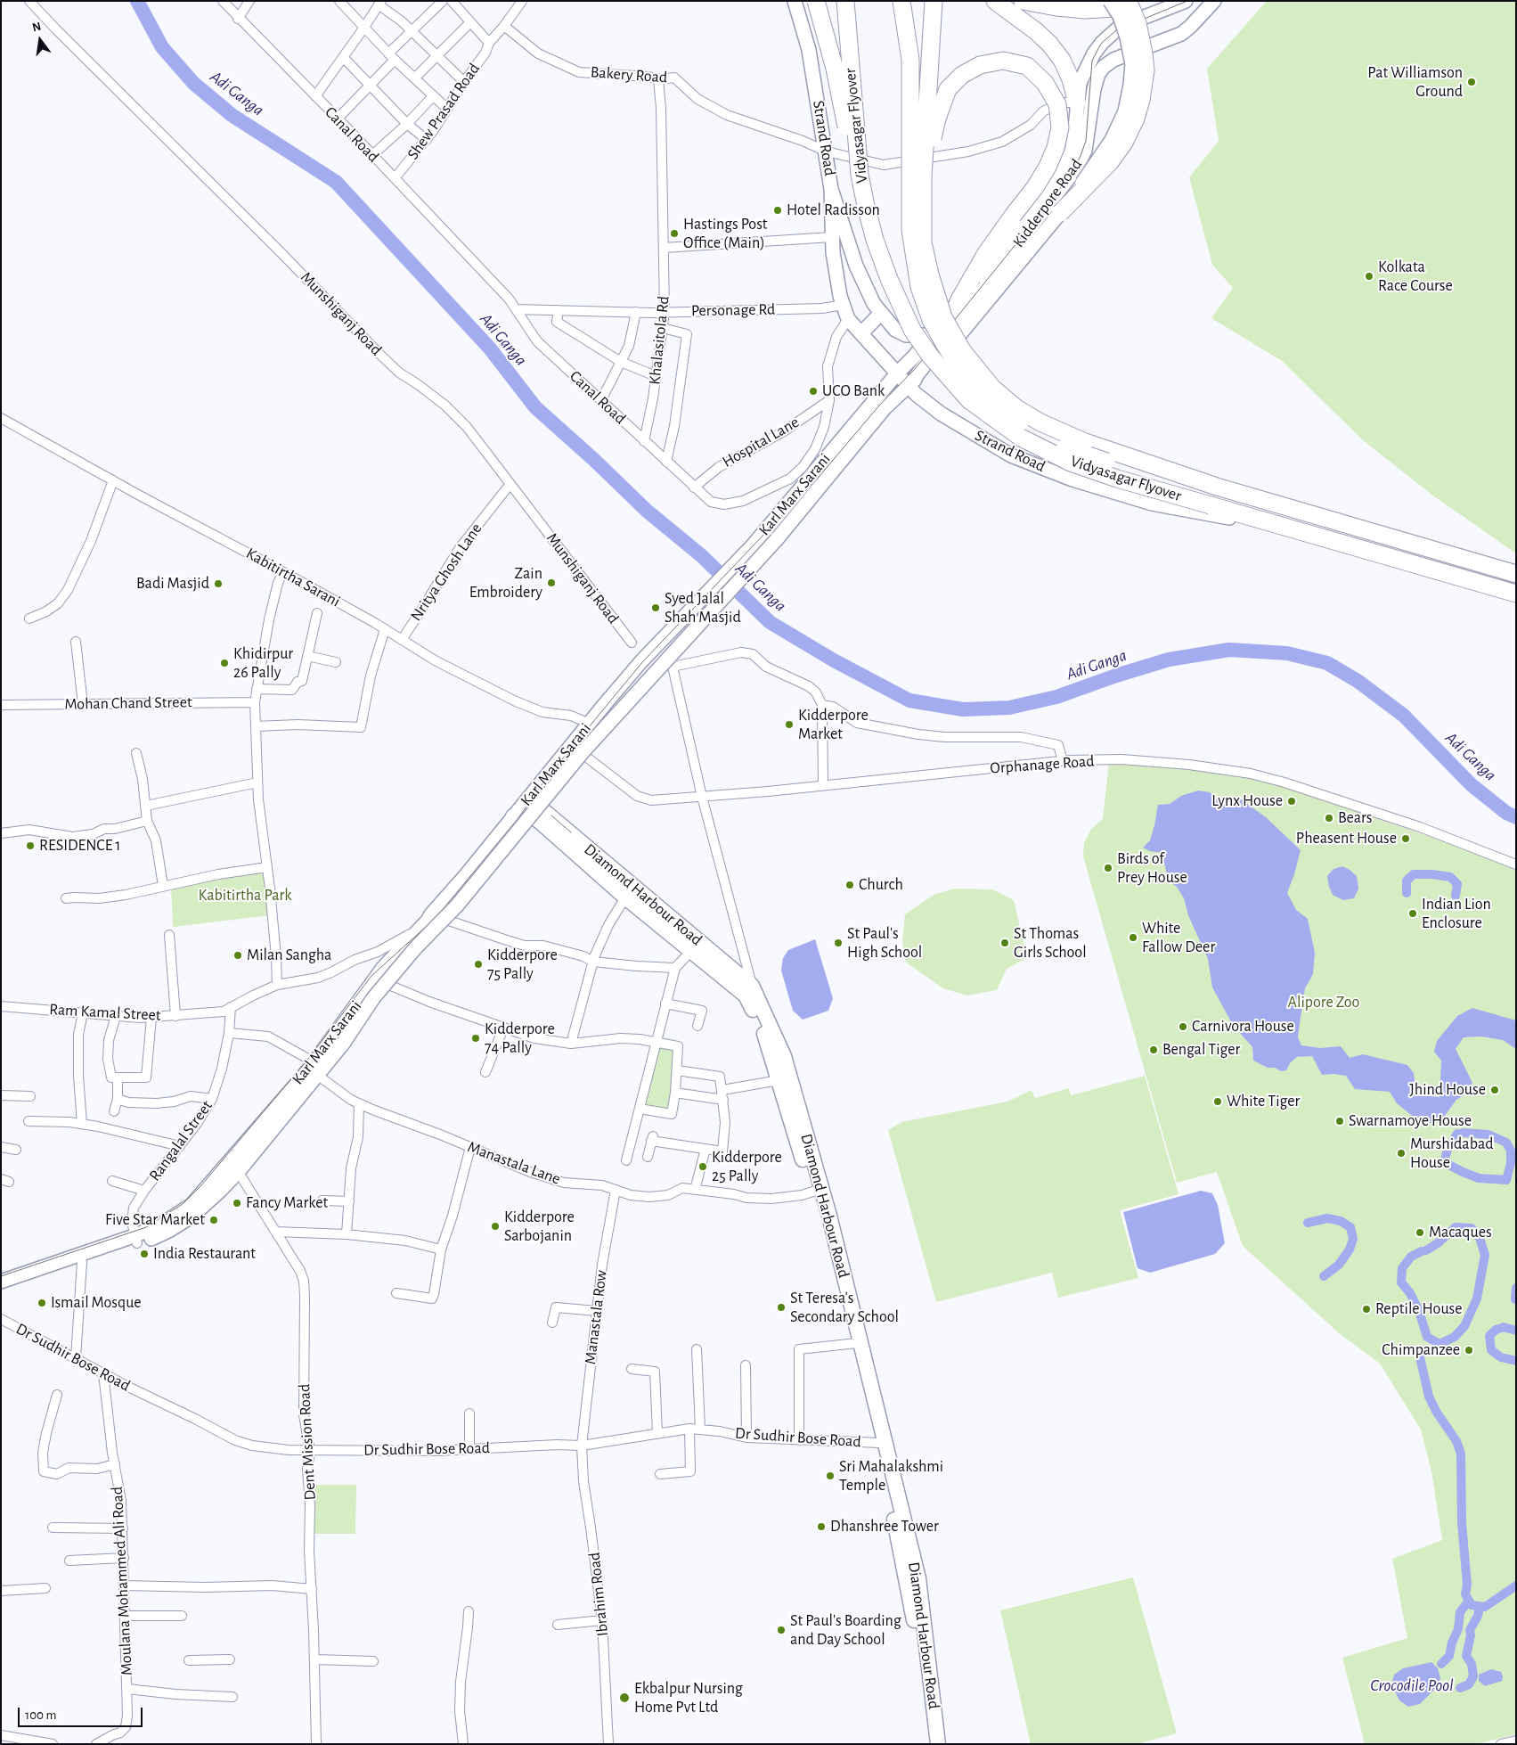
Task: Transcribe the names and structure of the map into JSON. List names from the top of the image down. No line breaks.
{"streets":{"highway":["Vidyasagar Flyover"],"main road":["Strand Road","Kidderpore Road","Karl Marx Sarani","Diamond Harbour Road"],"street":["Bakery Road","Shew Prasad Road","Canal Road","Personage Rd","Munshiganj Road","Khalasitola Rd","Hospital Lane","Nritya Ghosh Lane","Kabitirtha Sarani","Mohan Chand Street","Orphanage Road","Ram Kamal Street","Rangalal Street","Manastala Lane","Manastala Row","Dr Sudhir Bose Road","Dent Mission Road","Moulana Mohammed Ali Road","Ibrahim Road"]},"crossings":[["Bakery Road","Strand Road"],["Bakery Road","Kidderpore Road"],["Bakery Road","Khalasitola Rd"],["Shew Prasad Road","Canal Road"],["Vidyasagar Flyover","Strand Road"],["Canal Road","Strand Road"],["Canal Road","Personage Rd"],["Canal Road","Khalasitola Rd"],["Canal Road","Hospital Lane"],["Strand Road","Kidderpore Road"],["Strand Road","Karl Marx Sarani"],["Kidderpore Road","Karl Marx Sarani"],["Personage Rd","Khalasitola Rd"],["Munshiganj Road","Nritya Ghosh Lane"],["Karl Marx Sarani","Kabitirtha Sarani"],["Karl Marx Sarani","Orphanage Road"],["Karl Marx Sarani","Diamond Harbour Road"],["Karl Marx Sarani","Ram Kamal Street"],["Karl Marx Sarani","Manastala Lane"],["Nritya Ghosh Lane","Kabitirtha Sarani"],["Diamond Harbour Road","Manastala Lane"],["Diamond Harbour Road","Dr Sudhir Bose Road"],["Ram Kamal Street","Rangalal Street"],["Rangalal Street","Manastala Lane"],["Manastala Lane","Manastala Row"],["Manastala Row","Dr Sudhir Bose Road"],["Manastala Row","Ibrahim Road"],["Dr Sudhir Bose Road","Dent Mission Road"],["Dr Sudhir Bose Road","Moulana Mohammed Ali Road"],["Dr Sudhir Bose Road","Ibrahim Road"]],"water":["Adi Ganga","Crocodile Pool"],"parks":["Kabitirtha Park","Alipore Zoo"],"places":["Pat Williamson Ground","Hotel Radisson","Hastings Post Office (Main)","Kolkata Race Course","UCO Bank","Zain Embroidery","Badi Masjid","Syed Jalal Shah Masjid","Khidirpur 26 Pally","Kidderpore Market","Lynx House","Bears","Pheasent House","RESIDENCE 1","Birds of Prey House","Church","Indian Lion Enclosure","White Fallow Deer","St Paul's High School","St Thomas Girls School","Milan Sangha","Kidderpore 75 Pally","Carnivora House","Kidderpore 74 Pally","Bengal Tiger","Jhind House","White Tiger","Swarnamoye House","Murshidabad House","Kidderpore 25 Pally","Fancy Market","Five Star Market","Kidderpore Sarbojanin","Macaques","India Restaurant","Ismail Mosque","St Teresa's Secondary School","Reptile House","Chimpanzee","Sri Mahalakshmi Temple","Dhanshree Tower","St Paul's Boarding and Day School","Ekbalpur Nursing Home Pvt Ltd"],"scale_bar":"100 m","north":"top"}
